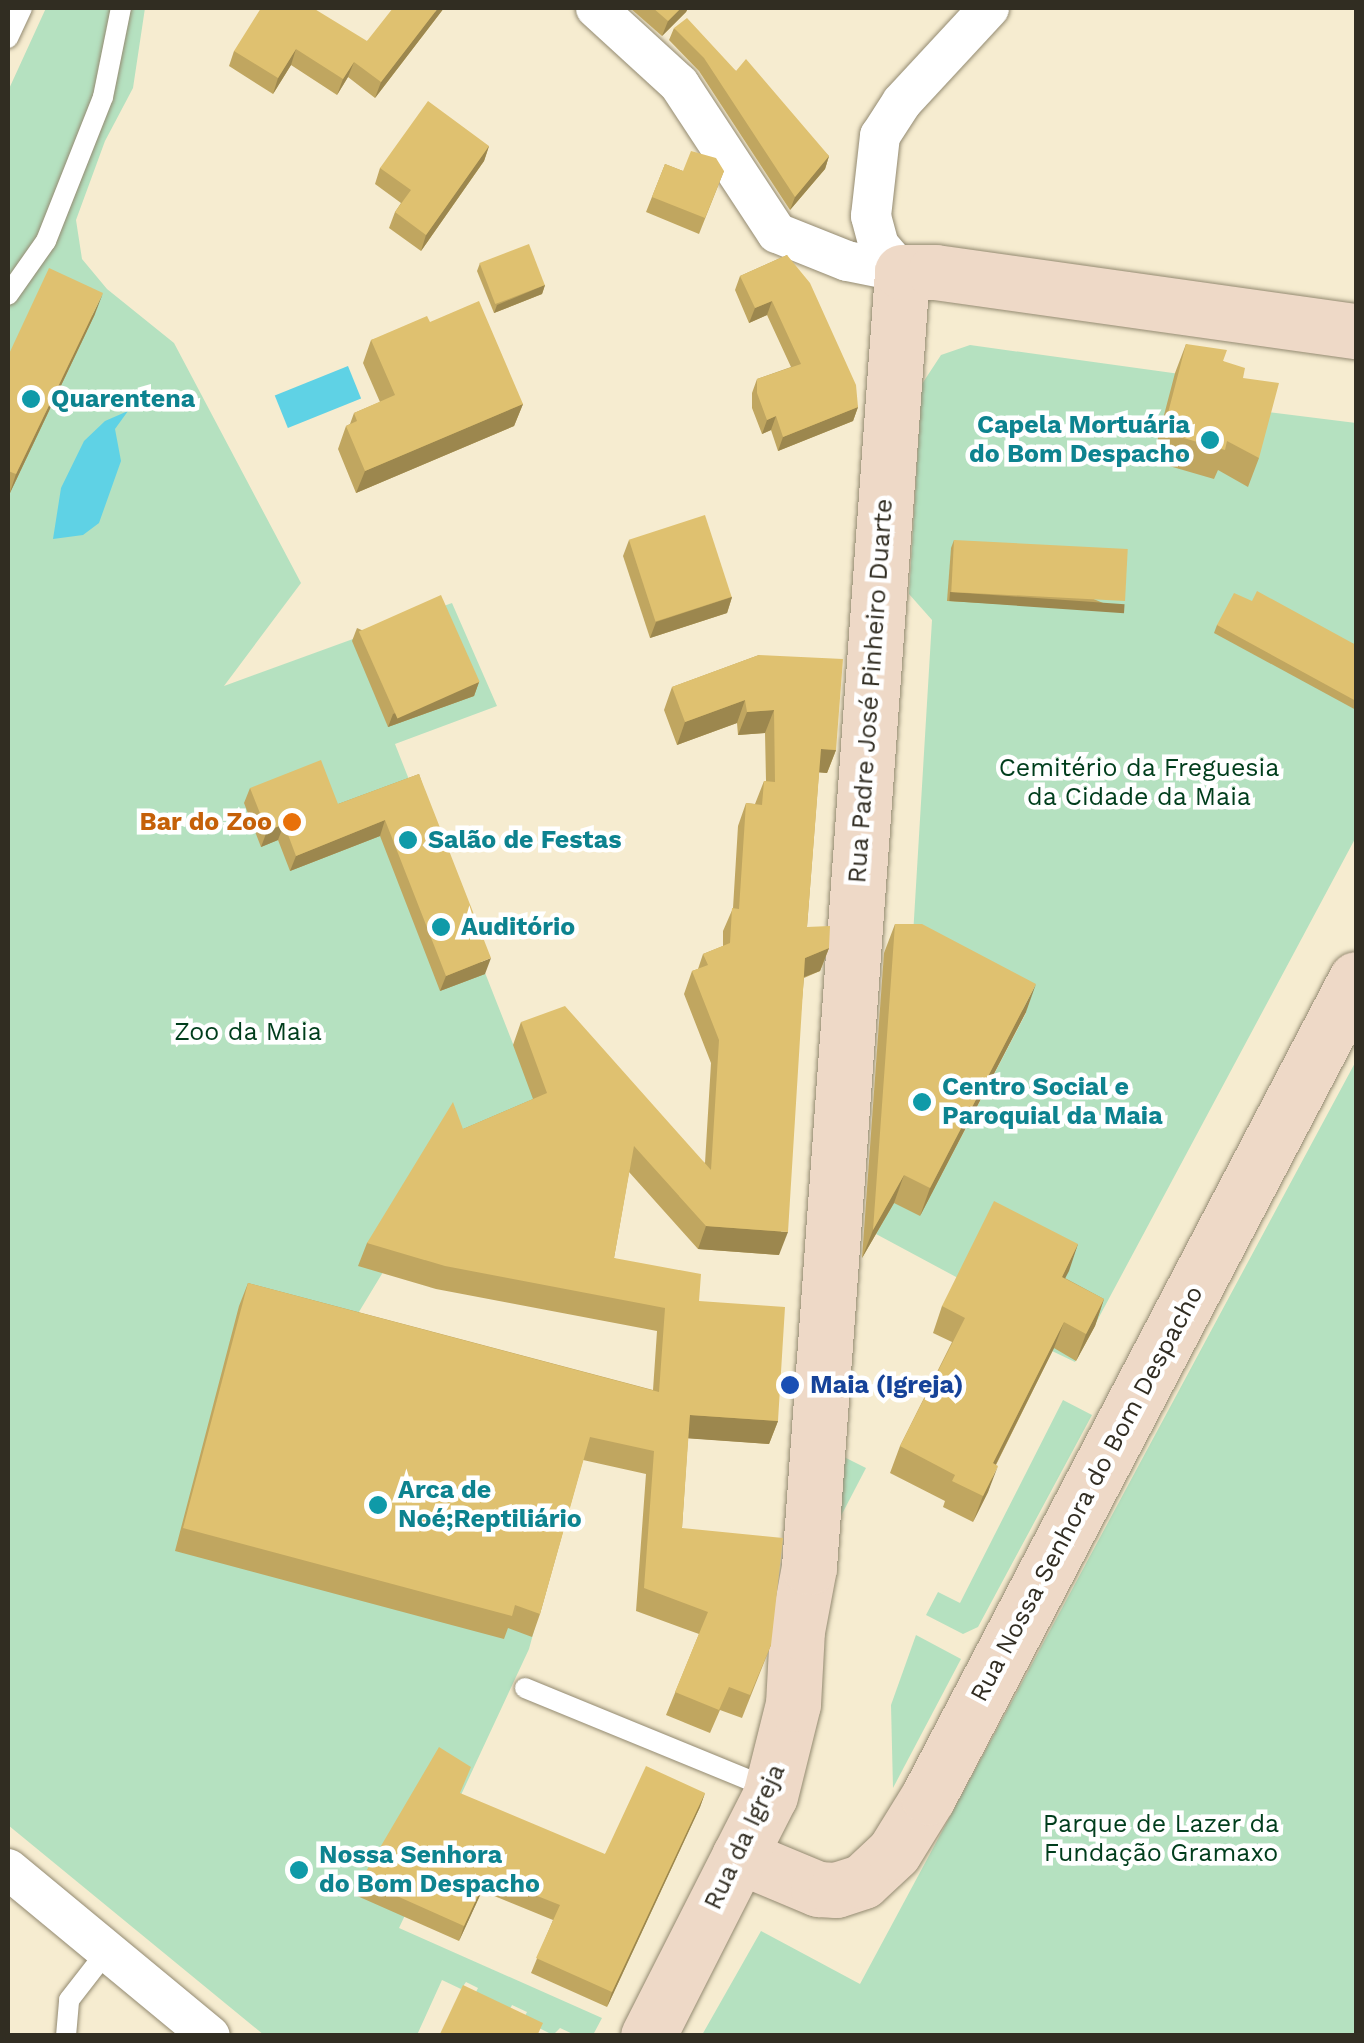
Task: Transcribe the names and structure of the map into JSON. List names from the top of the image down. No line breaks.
{"streets":{"main road":["Rua Padre José Pinheiro Duarte","Rua Nossa Senhora do Bom Despacho","Rua da Igreja"]},"crossings":[["Rua Padre José Pinheiro Duarte","Rua da Igreja"],["Rua Nossa Senhora do Bom Despacho","Rua da Igreja"]],"parks":["Cemitério da Freguesia da Cidade da Maia","Zoo da Maia","Parque de Lazer da Fundação Gramaxo"],"places":["Quarentena","Capela Mortuária do Bom Despacho","Bar do Zoo","Salão de Festas","Auditório","Centro Social e Paroquial da Maia","Maia (Igreja)","Arca de Noé;Reptiliário","Nossa Senhora do Bom Despacho"]}
